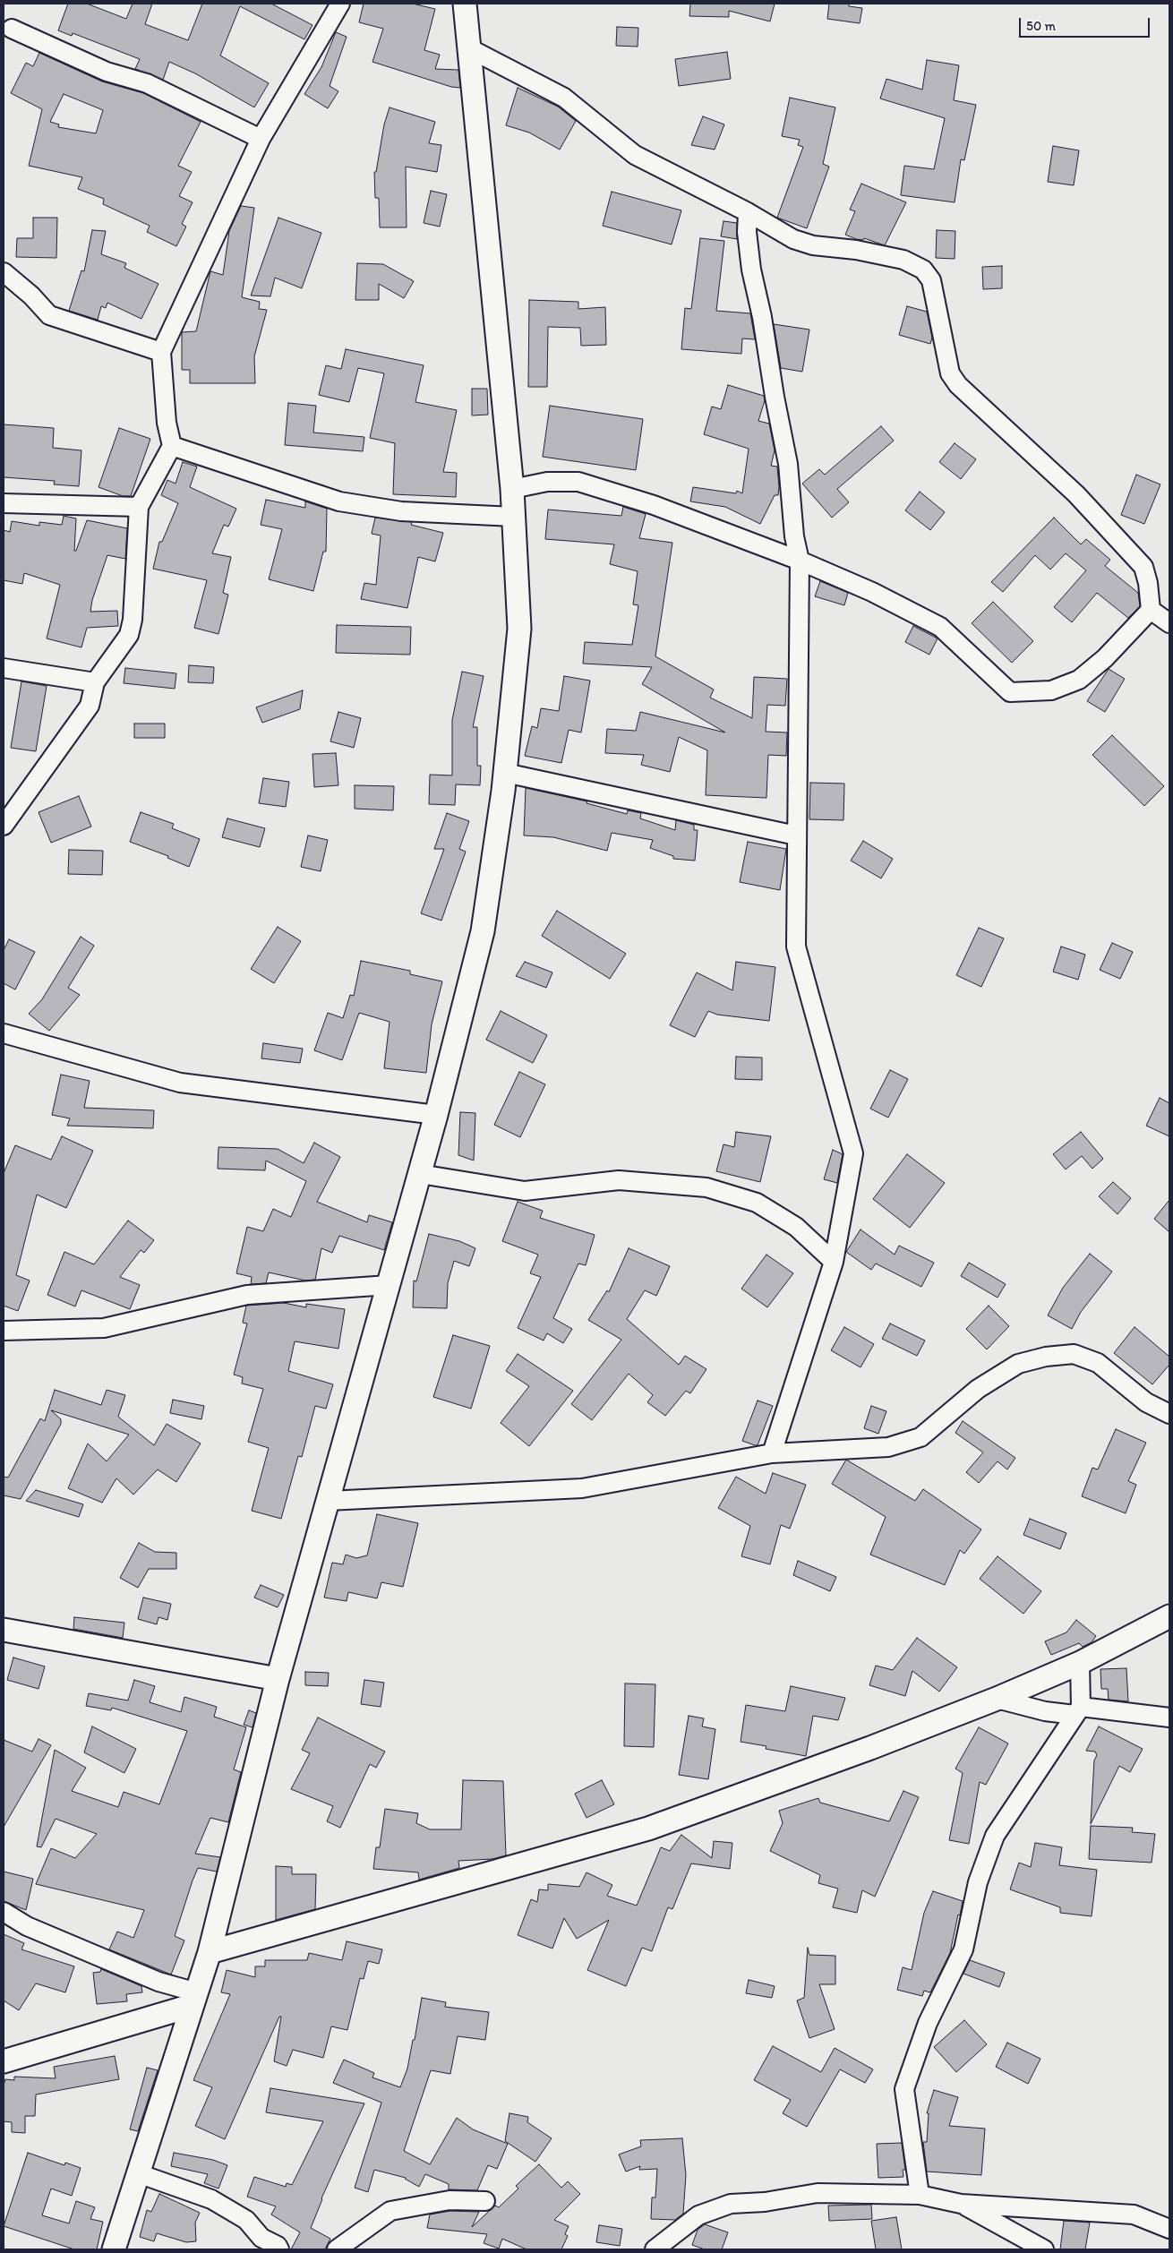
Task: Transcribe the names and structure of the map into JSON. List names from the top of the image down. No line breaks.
{"scale_bar":"50 m"}
